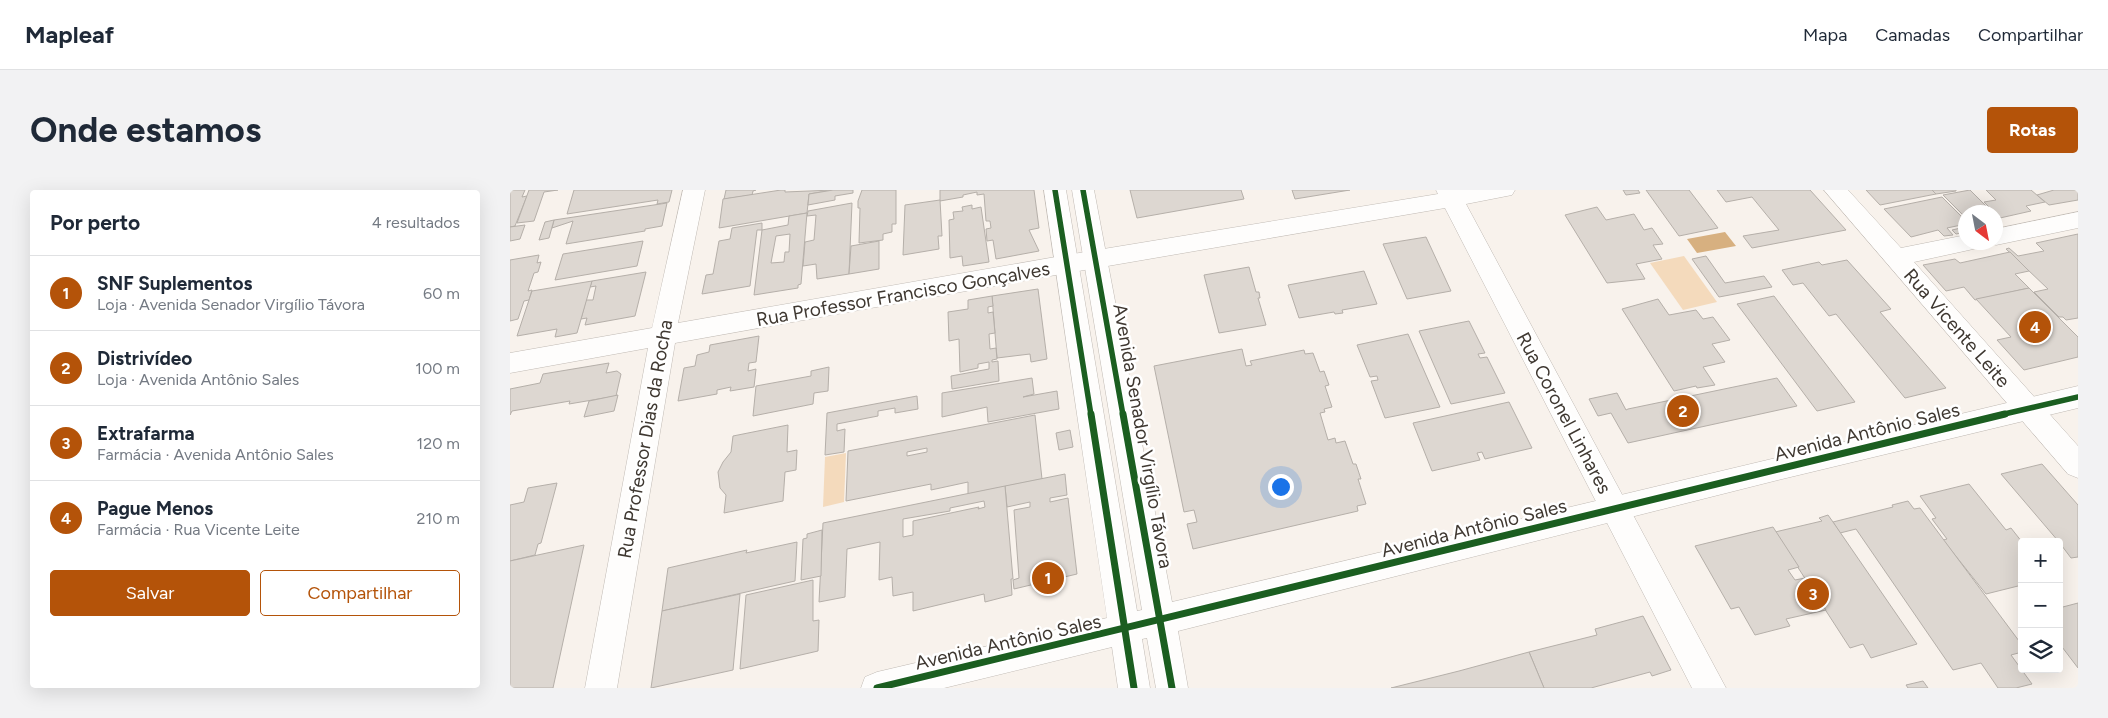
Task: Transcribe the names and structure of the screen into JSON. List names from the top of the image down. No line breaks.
{"streets":{"street":["Rua Professor Francisco Gonçalves","Rua Vicente Leite","Rua Coronel Linhares","Avenida Antônio Sales","Avenida Senador Virgílio Távora","Rua Professor Dias da Rocha"]},"crossings":[["Rua Professor Francisco Gonçalves","Rua Coronel Linhares"],["Rua Professor Francisco Gonçalves","Avenida Senador Virgílio Távora"],["Rua Professor Francisco Gonçalves","Rua Professor Dias da Rocha"],["Rua Vicente Leite","Avenida Antônio Sales"],["Rua Coronel Linhares","Avenida Antônio Sales"],["Avenida Antônio Sales","Avenida Senador Virgílio Távora"]],"north":"bottom right","page":{"header":"Mapleaf","nav":["Mapa","Camadas","Compartilhar"],"buttons":["Rotas",["Salvar","Compartilhar"]],"title":"Onde estamos","heading":["Por perto","4 resultados"],"list":[{"mark":"1","name":"SNF Suplementos","note":"Loja · Avenida Senador Virgílio Távora","value":"60 m"},{"mark":"2","name":"Distrivídeo","note":"Loja · Avenida Antônio Sales","value":"100 m"},{"mark":"3","name":"Extrafarma","note":"Farmácia · Avenida Antônio Sales","value":"120 m"},{"mark":"4","name":"Pague Menos","note":"Farmácia · Rua Vicente Leite","value":"210 m"}],"pins":["4","2","1","3"],"map_buttons":["+","−"]}}
